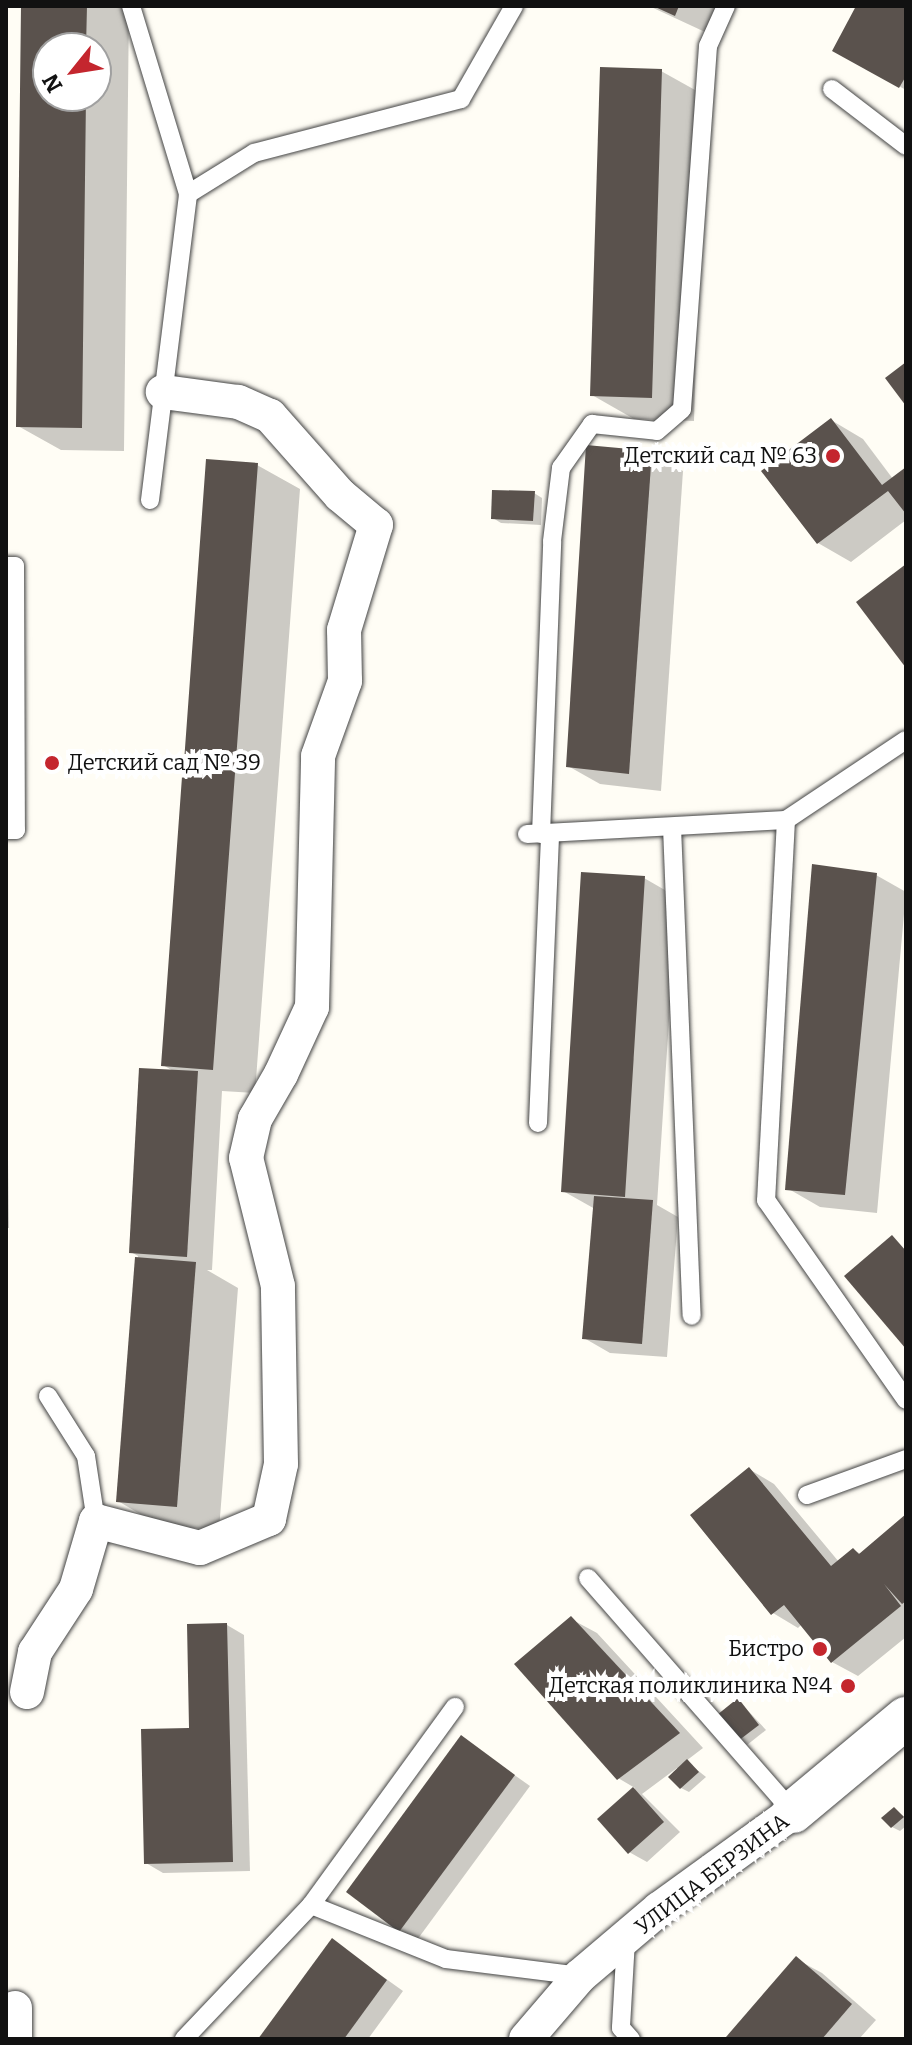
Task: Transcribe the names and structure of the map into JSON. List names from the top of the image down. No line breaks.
{"streets":{"street":["УЛИЦА БЕРЗИНА"]},"places":["Детский сад № 63","Детский сад № 39","Бистро","Детская поликлиника №4"],"north":"bottom left"}
